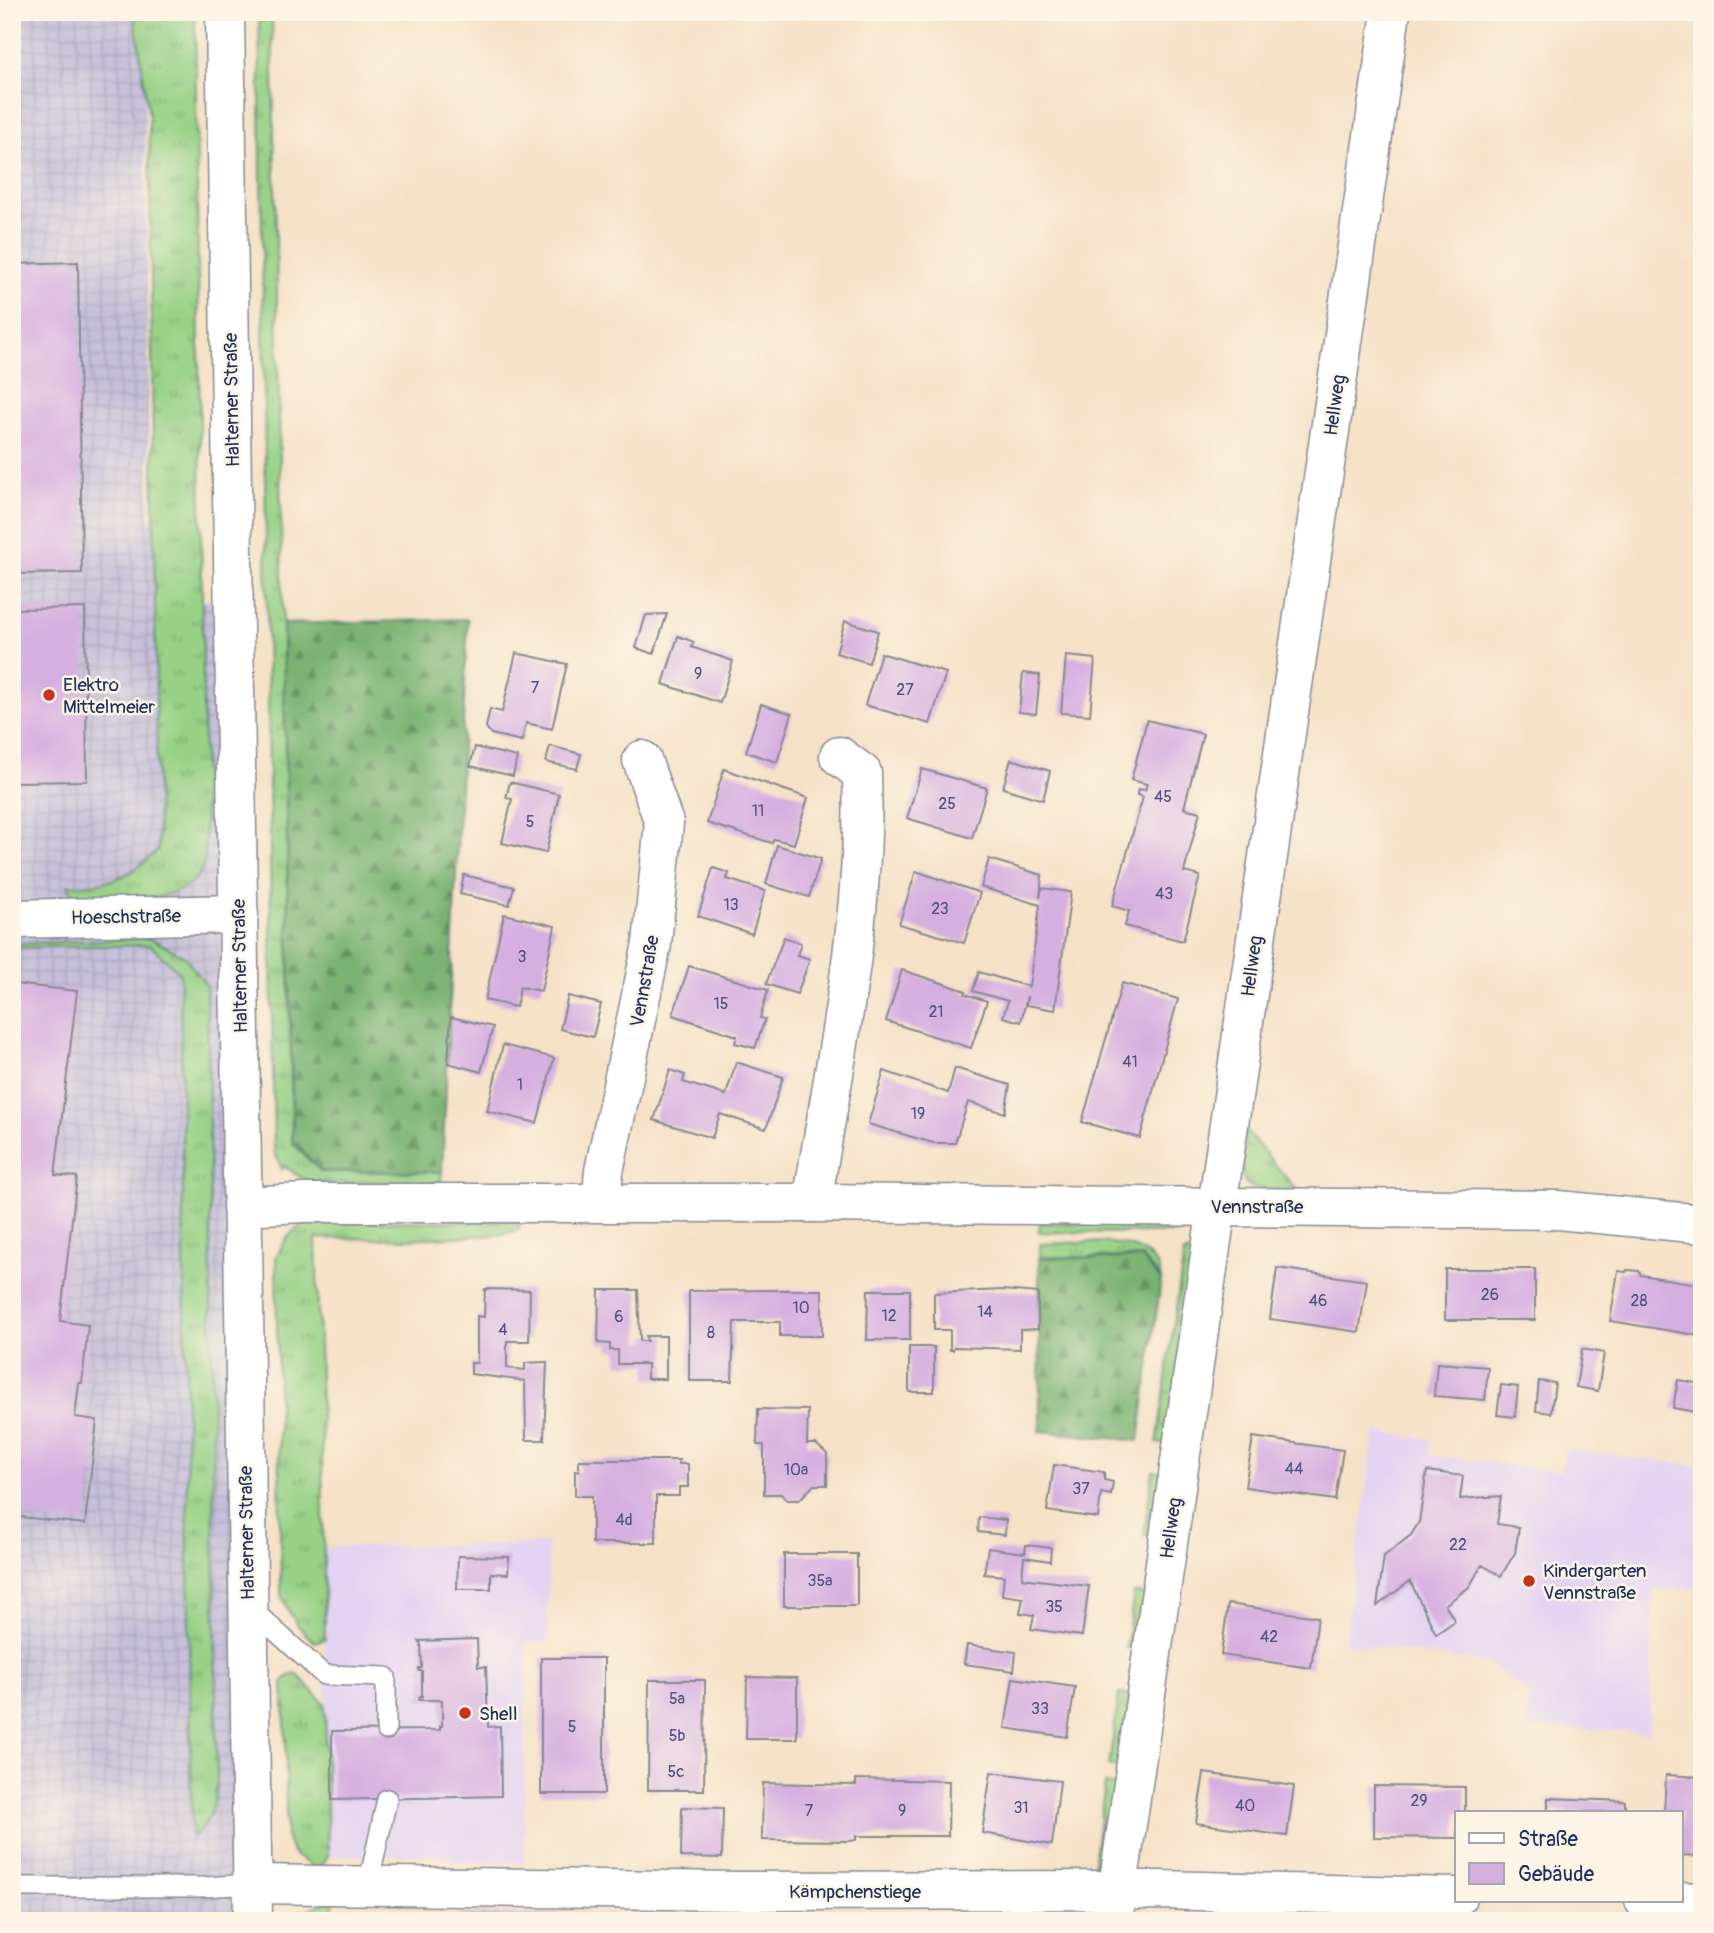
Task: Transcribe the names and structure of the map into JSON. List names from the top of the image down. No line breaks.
{"streets":{"street":["Halterner Straße","Hellweg","Hoeschstraße","Vennstraße","Kämpchenstiege"]},"crossings":[["Halterner Straße","Hoeschstraße"],["Halterner Straße","Vennstraße"],["Halterner Straße","Kämpchenstiege"],["Hellweg","Vennstraße"],["Hellweg","Kämpchenstiege"]],"places":["Elektro Mittelmeier","Kindergarten Vennstraße","Shell"],"house_numbers":["9","7","27","45","25","11","5","43","13","23","3","15","21","41","1","19","26","46","28","10","14","12","6","4","8","44","10a","37","4d","22","35a","35","42","5a","33","5","5b","5c","29","40","31","7","9"],"legend":["Straße","Gebäude"]}
